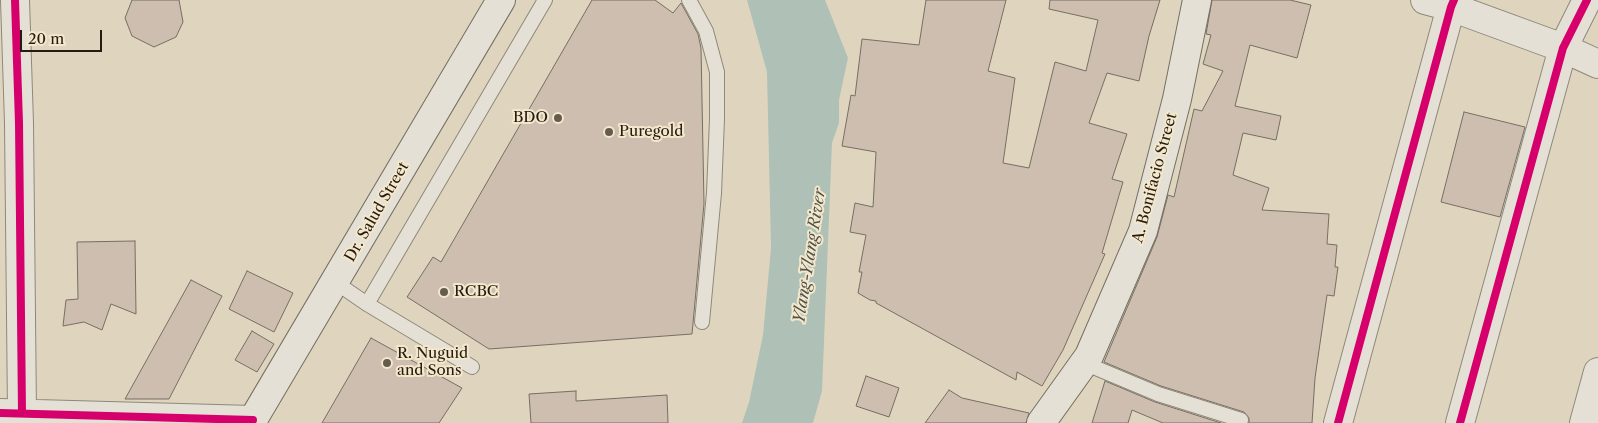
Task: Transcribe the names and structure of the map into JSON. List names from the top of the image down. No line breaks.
{"streets":{"street":["A. Bonifacio Street","Dr. Salud Street"]},"water":["Ylang-Ylang River"],"places":["BDO","Puregold","RCBC","R. Nuguid and Sons"],"scale_bar":"20 m"}
